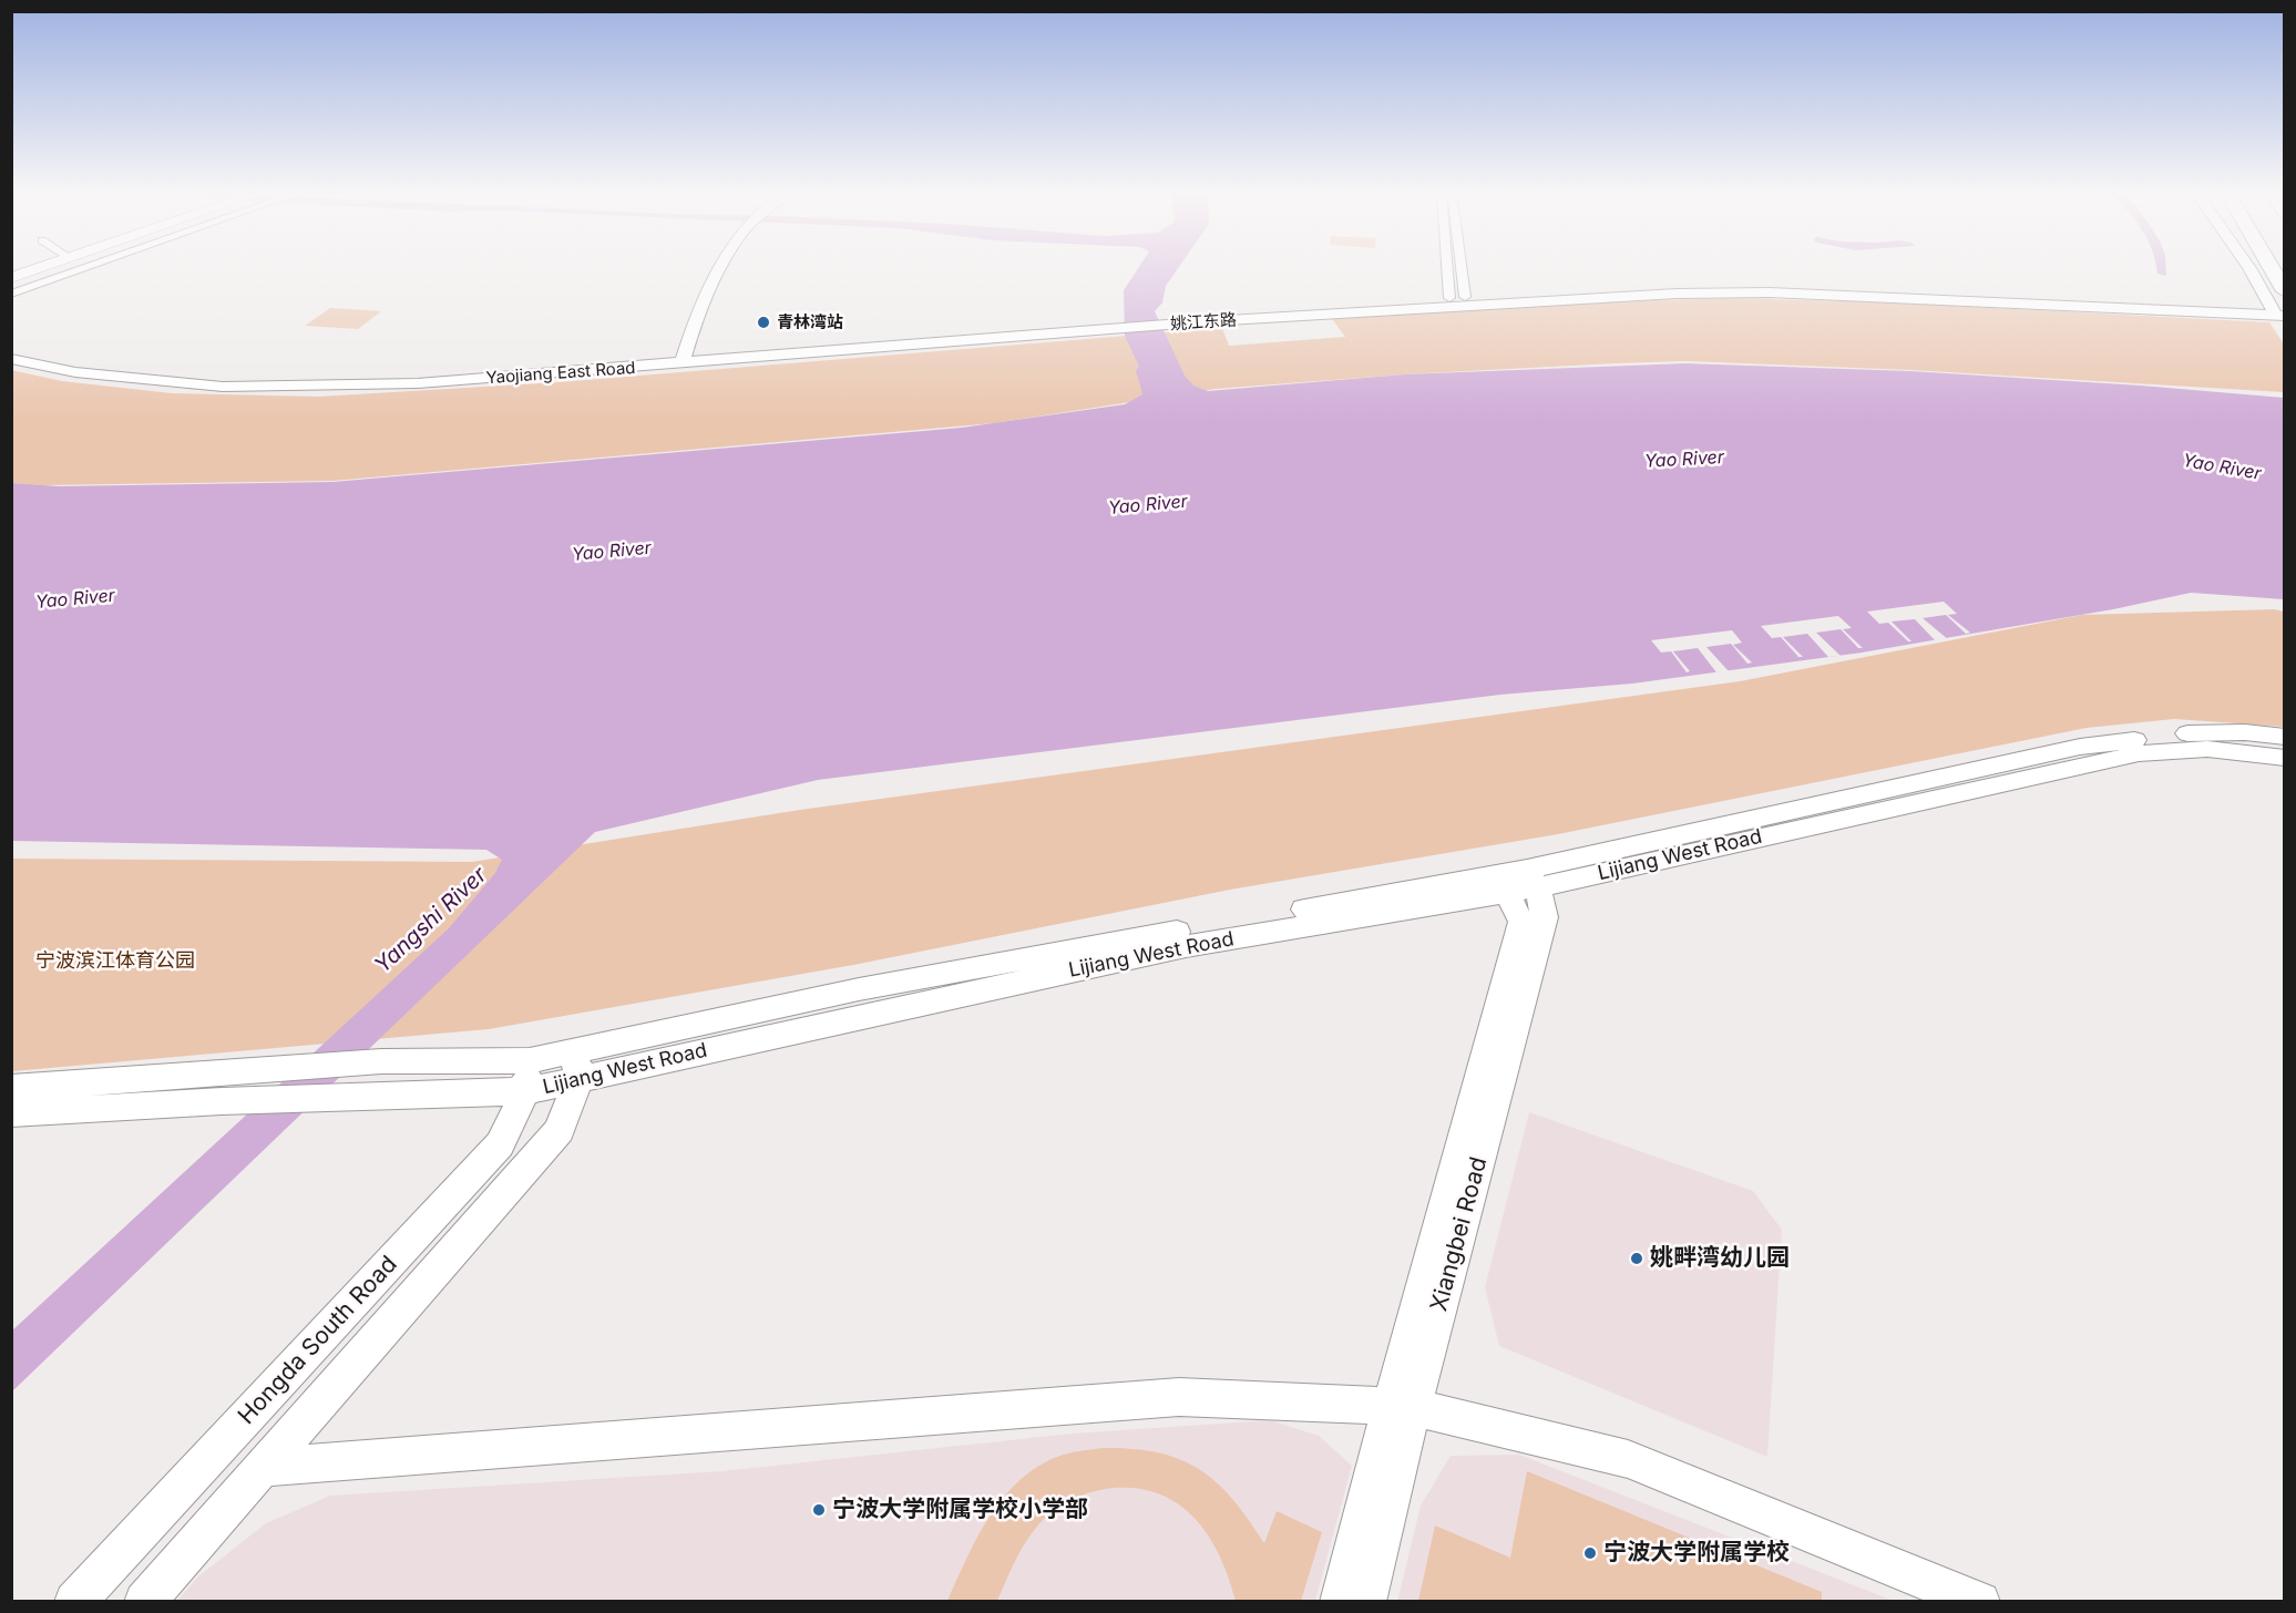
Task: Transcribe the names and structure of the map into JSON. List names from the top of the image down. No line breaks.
{"streets":{"main road":["姚江东路","Yaojiang East Road","Lijiang West Road","Xiangbei Road","Hongda South Road"]},"crossings":[["姚江东路","Yaojiang East Road"],["Lijiang West Road","Xiangbei Road"],["Lijiang West Road","Hongda South Road"]],"water":["Yao River","Yangshi River"],"parks":["宁波滨江体育公园"],"places":["青林湾站","姚畔湾幼儿园","宁波大学附属学校小学部","宁波大学附属学校"]}
